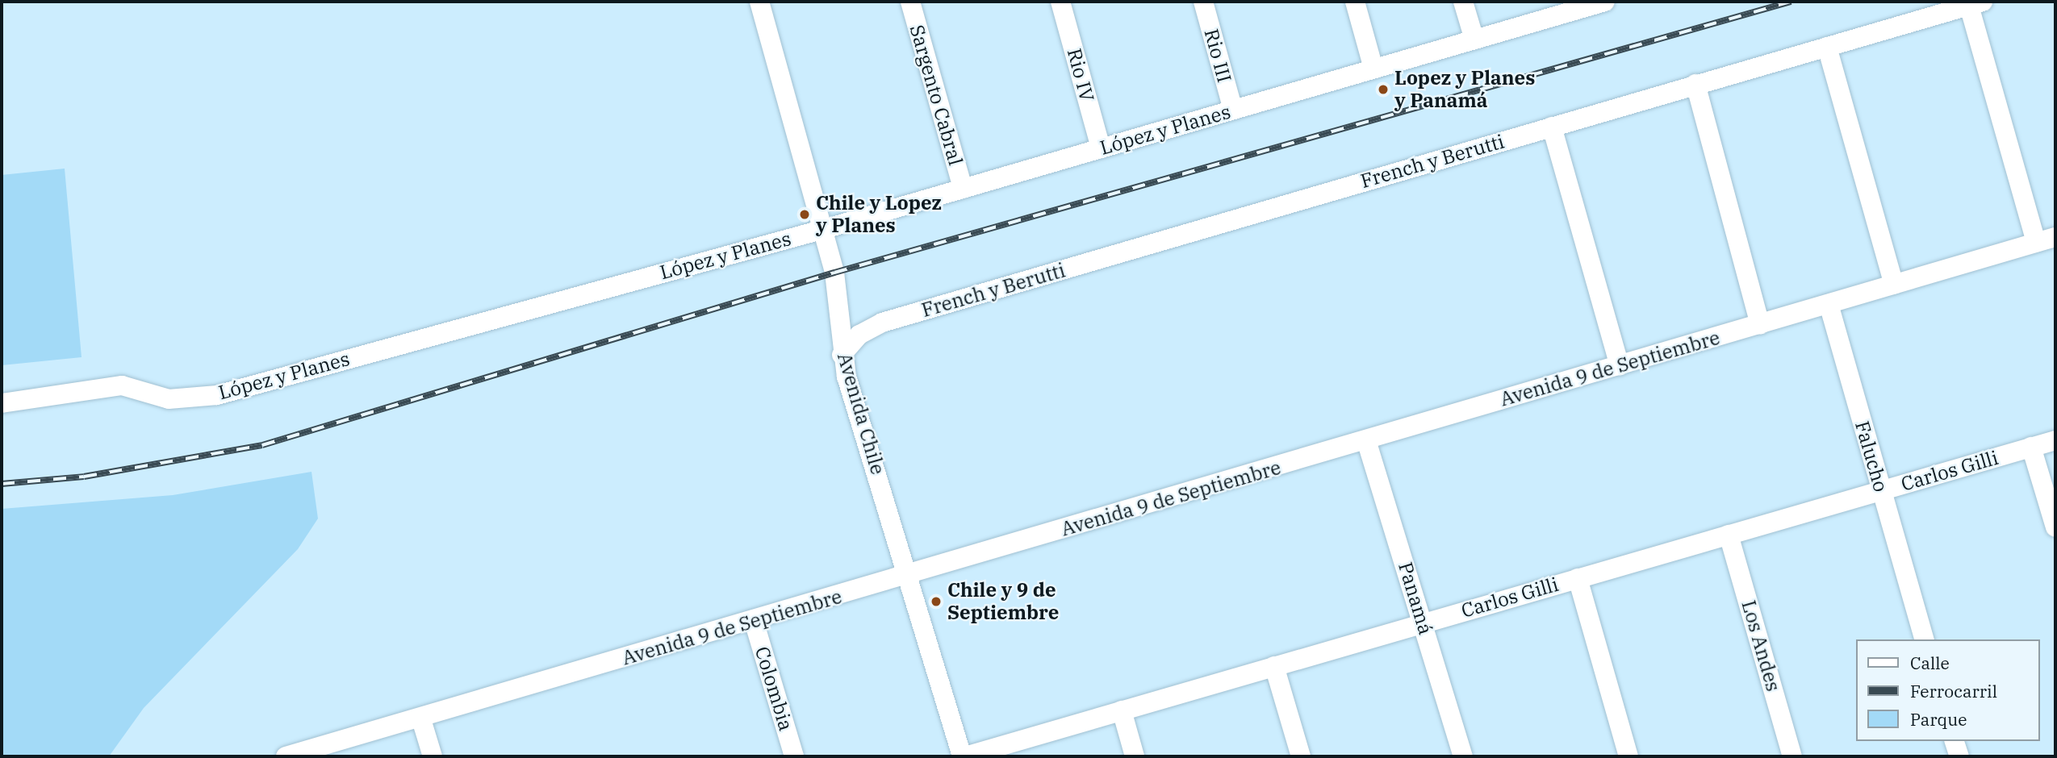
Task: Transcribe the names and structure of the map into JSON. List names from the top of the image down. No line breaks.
{"streets":{"street":["Rio III","Rio IV","Sargento Cabral","López y Planes","French y Berutti","Avenida 9 de Septiembre","Avenida Chile","Falucho","Carlos Gilli","Panamá","Los Andes","Colombia"]},"crossings":[["Rio III","López y Planes"],["Rio IV","López y Planes"],["Sargento Cabral","López y Planes"],["López y Planes","Avenida Chile"],["French y Berutti","Avenida Chile"],["Avenida 9 de Septiembre","Avenida Chile"],["Avenida 9 de Septiembre","Falucho"],["Avenida 9 de Septiembre","Panamá"],["Avenida 9 de Septiembre","Colombia"],["Avenida Chile","Carlos Gilli"],["Falucho","Carlos Gilli"],["Carlos Gilli","Panamá"],["Carlos Gilli","Los Andes"]],"places":["Lopez y Planes y Panamá","Chile y Lopez y Planes","Chile y 9 de Septiembre"],"legend":["Calle","Ferrocarril","Parque"]}
